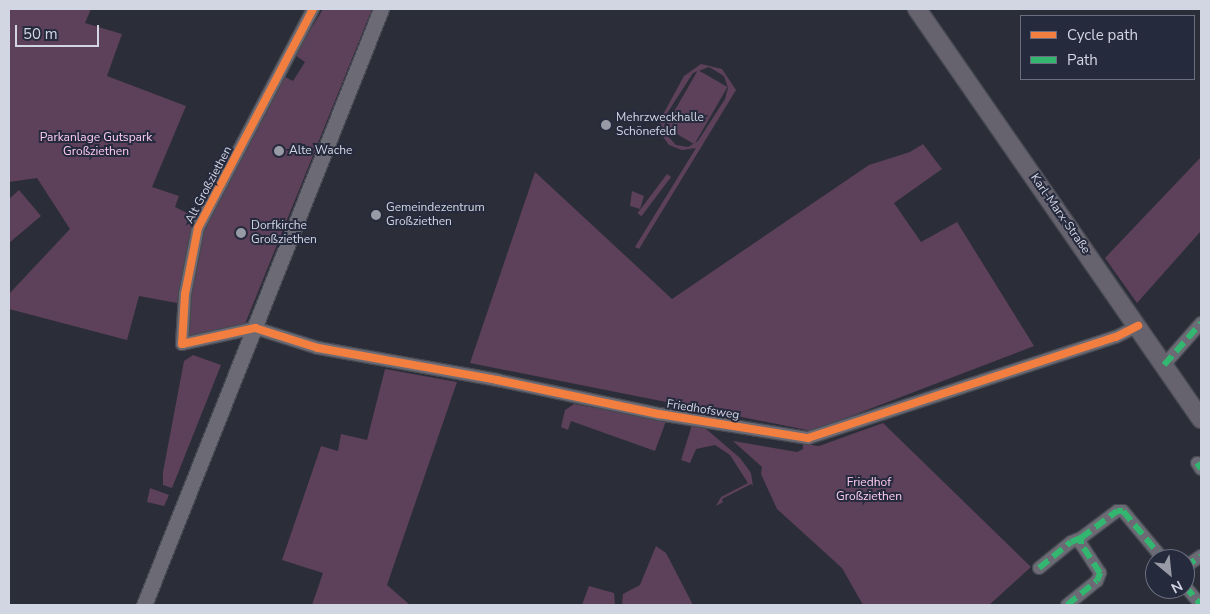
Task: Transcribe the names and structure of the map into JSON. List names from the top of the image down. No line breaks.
{"streets":{"main road":["Karl-Marx-Straße"],"street":["Alt Großziethen","Friedhofsweg"]},"crossings":[["Alt Großziethen","Friedhofsweg"],["Karl-Marx-Straße","Friedhofsweg"]],"parks":["Parkanlage Gutspark Großziethen","Friedhof Großziethen"],"places":["Mehrzweckhalle Schönefeld","Alte Wache","Gemeindezentrum Großziethen","Dorfkirche Großziethen"],"legend":["Cycle path","Path"],"scale_bar":"50 m","north":"bottom right"}
